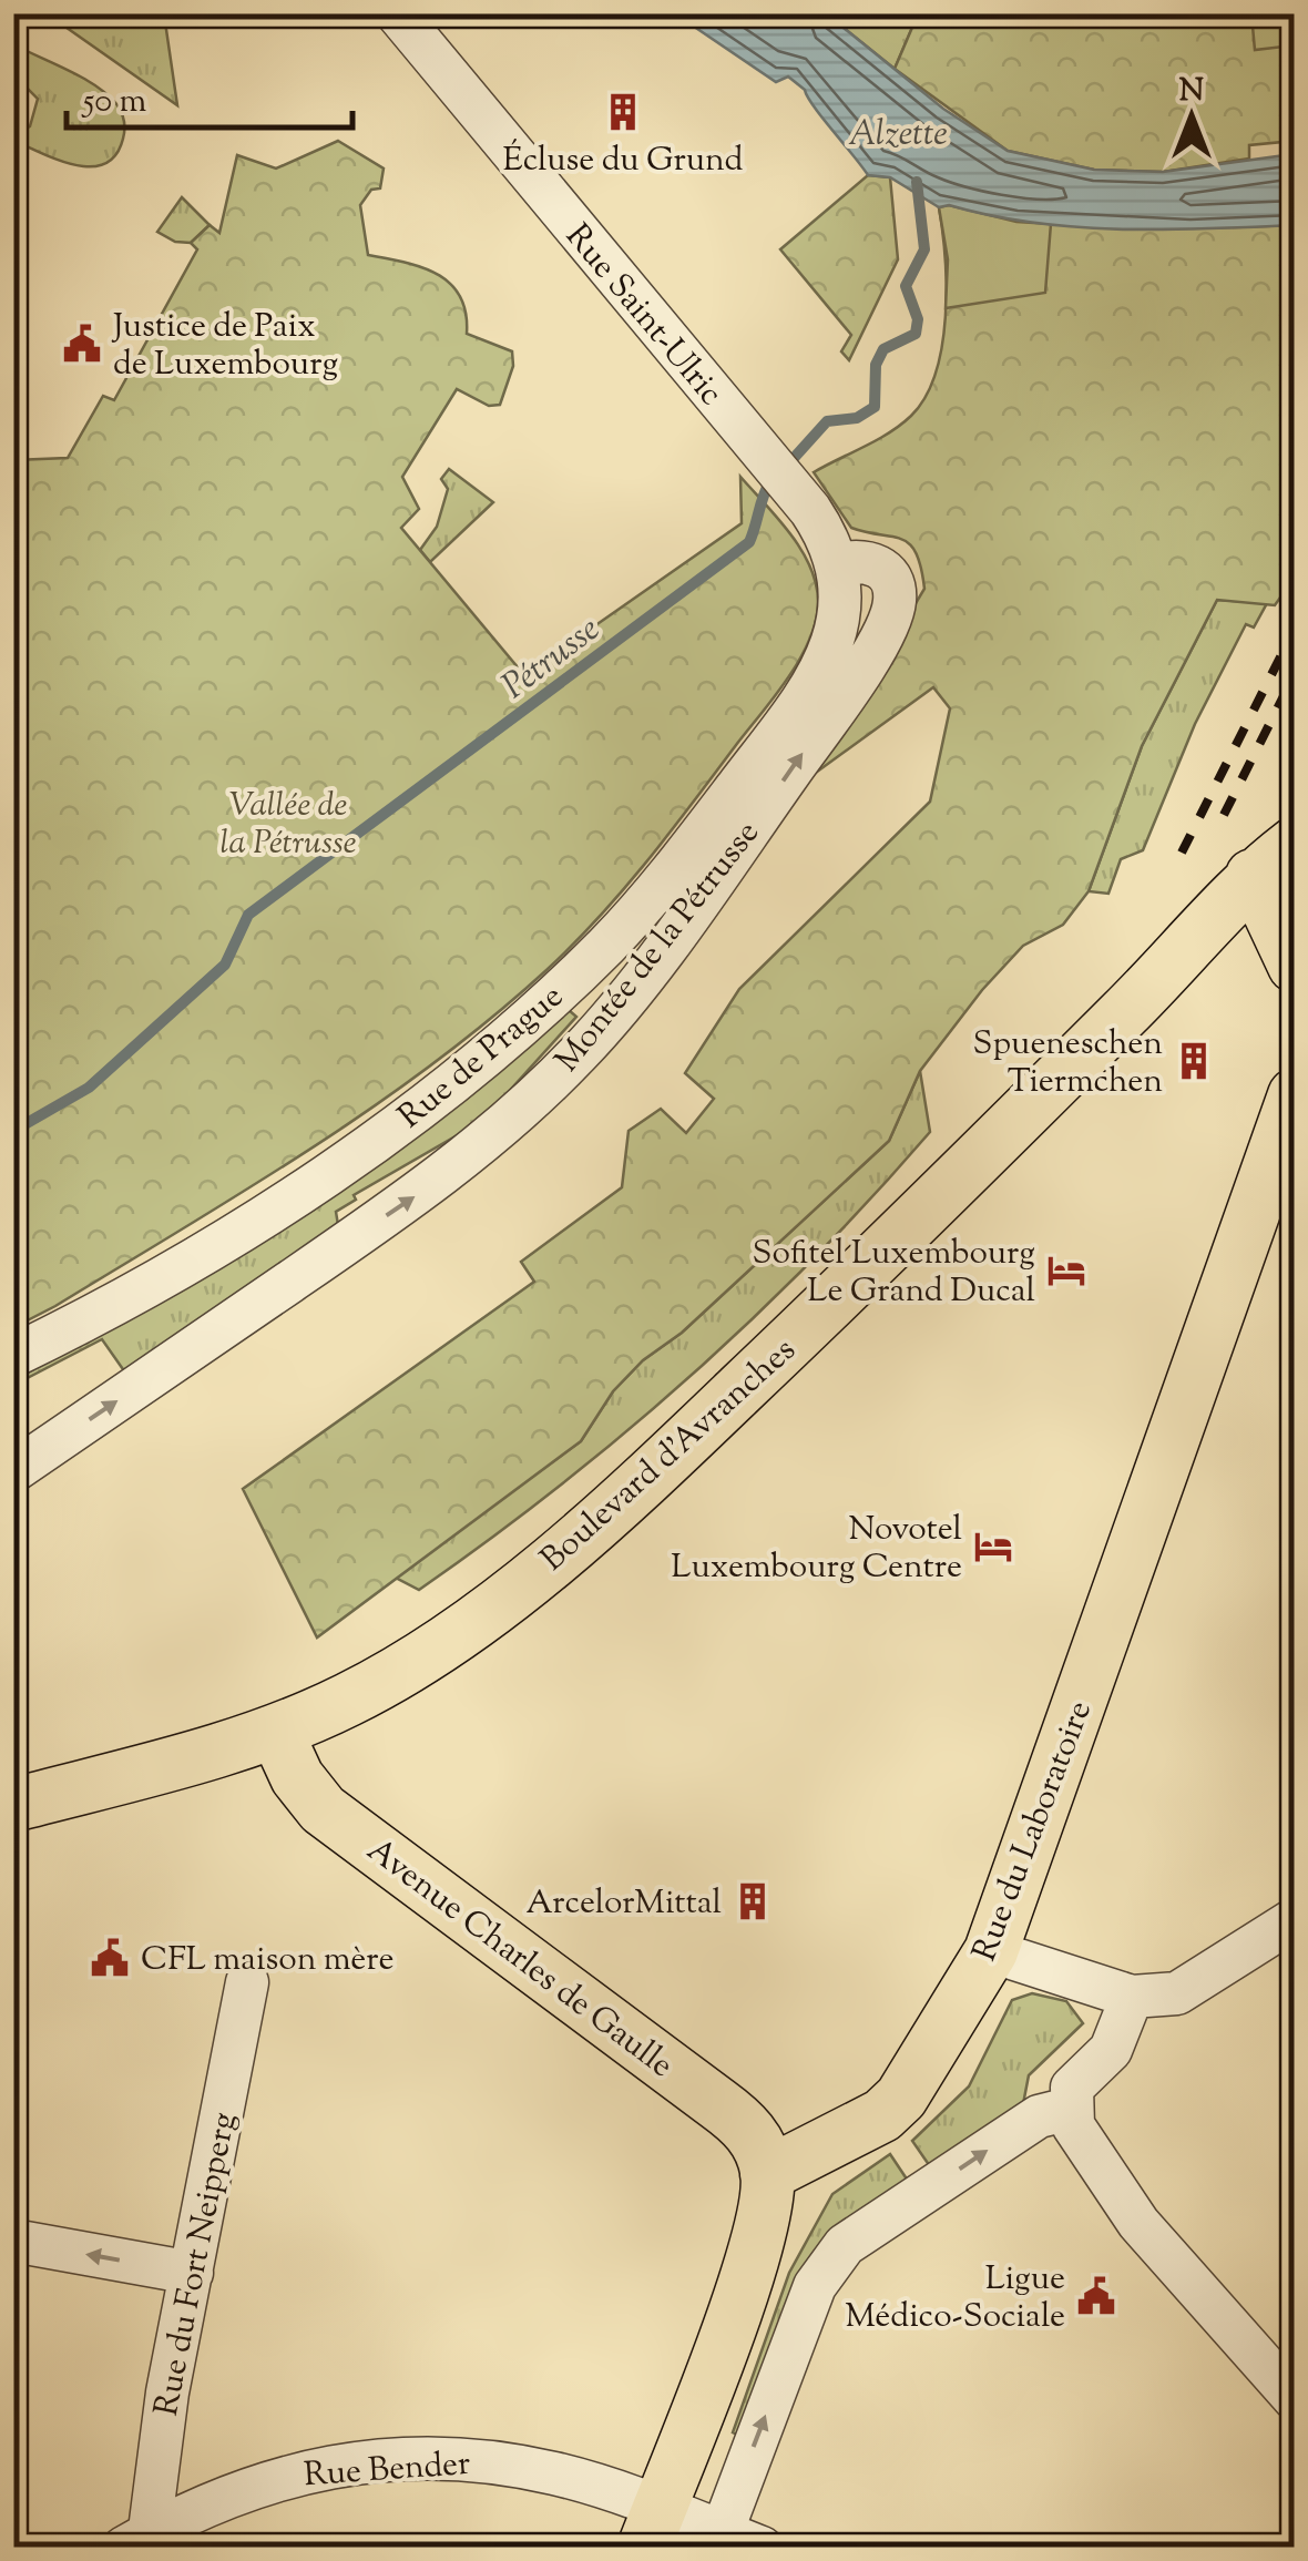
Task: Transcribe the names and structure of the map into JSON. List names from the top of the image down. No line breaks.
{"streets":{"main road":["Boulevard d'Avranches","Rue du Laboratoire","Avenue Charles de Gaulle"],"street":["Rue Saint-Ulric","Montée de la Pétrusse","Rue de Prague","Rue du Fort Neipperg","Rue Bender"]},"crossings":[["Rue Saint-Ulric","Montée de la Pétrusse"],["Rue Saint-Ulric","Rue de Prague"],["Boulevard d'Avranches","Avenue Charles de Gaulle"],["Rue du Laboratoire","Avenue Charles de Gaulle"],["Rue du Fort Neipperg","Rue Bender"]],"one_way":["Montée de la Pétrusse"],"water":["Alzette","Pétrusse"],"parks":["Vallée de la Pétrusse"],"places":{"building":["Écluse du Grund","Spueneschen Tiermchen","ArcelorMittal"],"public building":["Justice de Paix de Luxembourg","CFL maison mère","Ligue Médico-Sociale"],"hotel":["Sofitel Luxembourg Le Grand Ducal","Novotel Luxembourg Centre"]},"scale_bar":"50 m","north":"top"}
